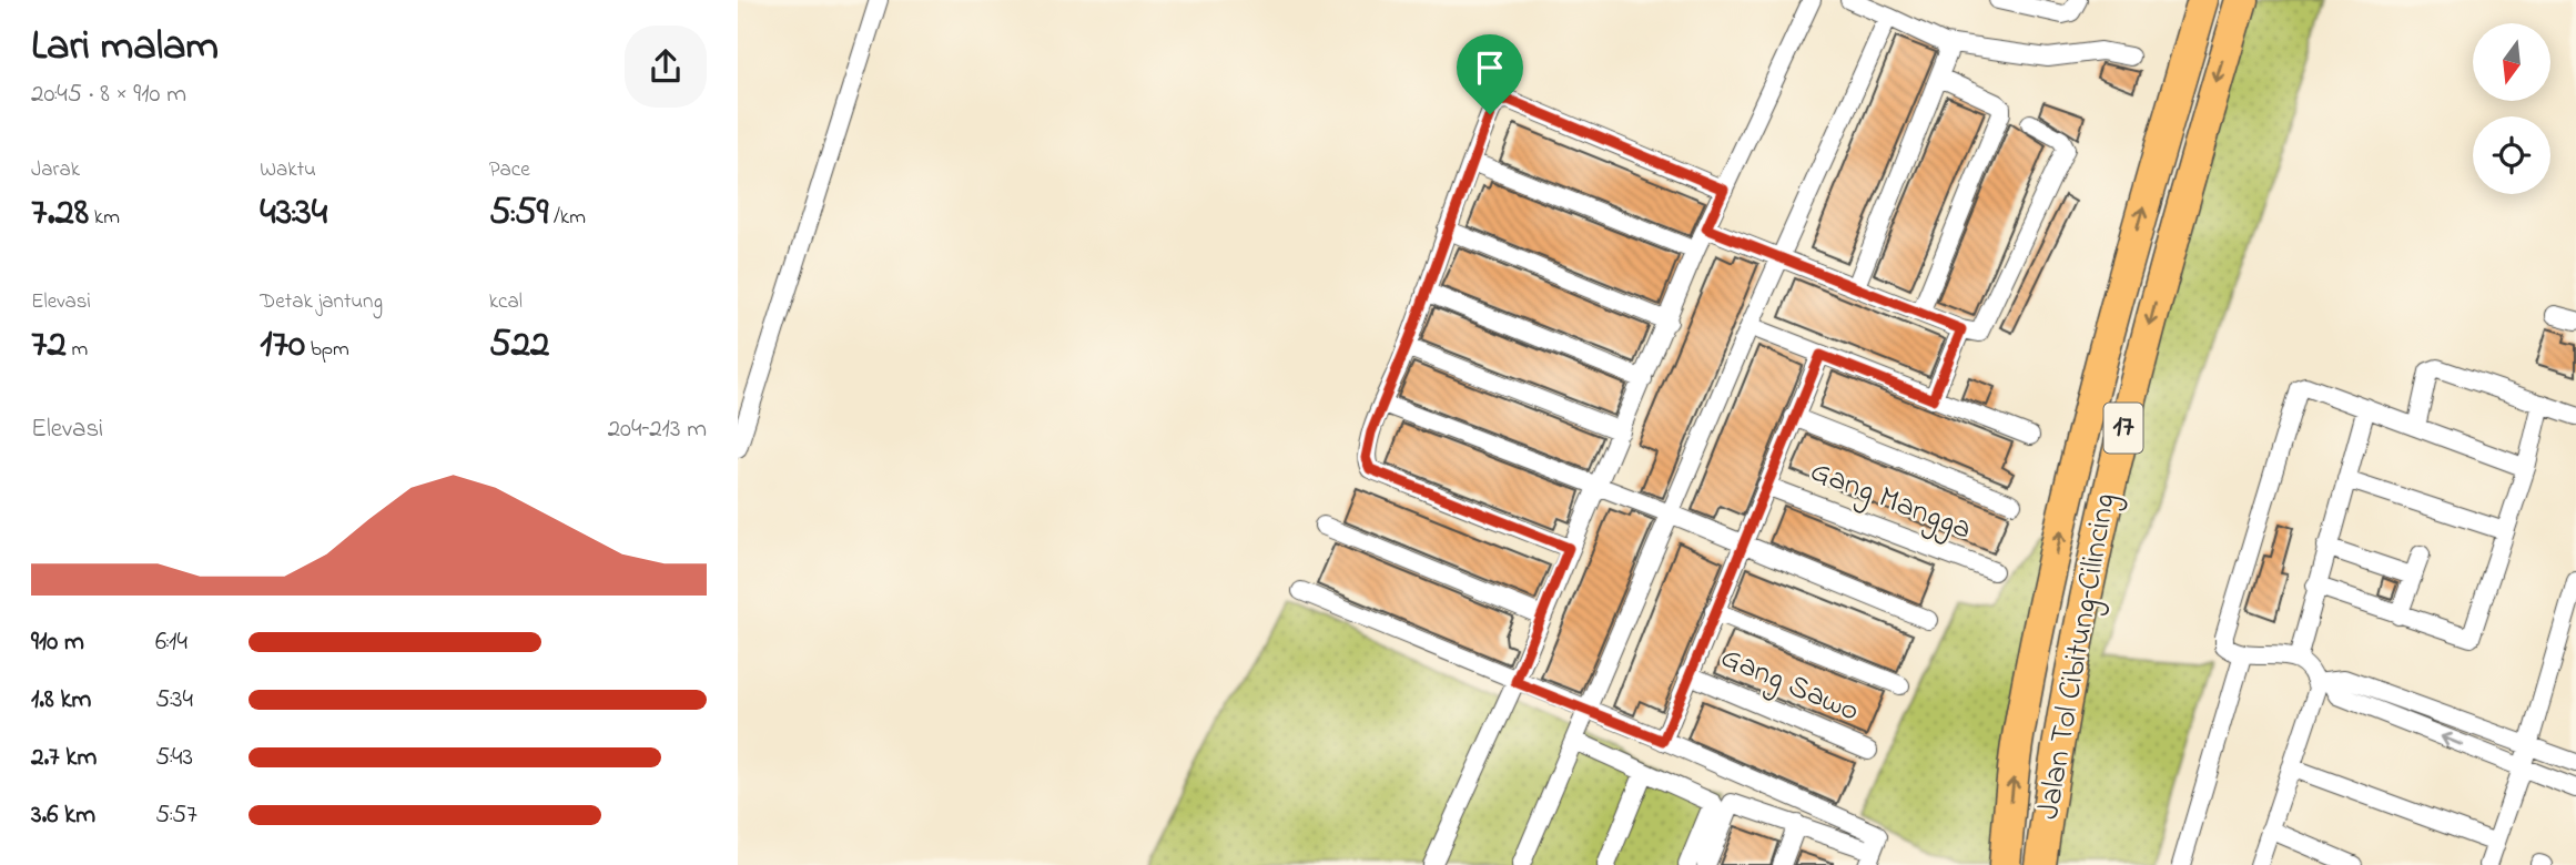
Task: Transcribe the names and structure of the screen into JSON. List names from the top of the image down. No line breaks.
{"streets":{"highway":["17","Jalan Tol Cibitung–Cilincing"],"street":["Gang Mangga","Gang Sawo"]},"north":"bottom","page":{"heading":["Lari malam","20:45 · 8 × 910 m"],"stats":[["Jarak","7.28 km"],["Waktu","43:34"],["Pace","5:59 /km"],["Elevasi","72 m"],["Detak jantung","170 bpm"],["kcal","522"]],"chart":["Elevasi","204–213 m"],"list":[{"name":"910 m","note":"6:14"},{"name":"1.8 km","note":"5:34"},{"name":"2.7 km","note":"5:43"},{"name":"3.6 km","note":"5:57"}]}}
